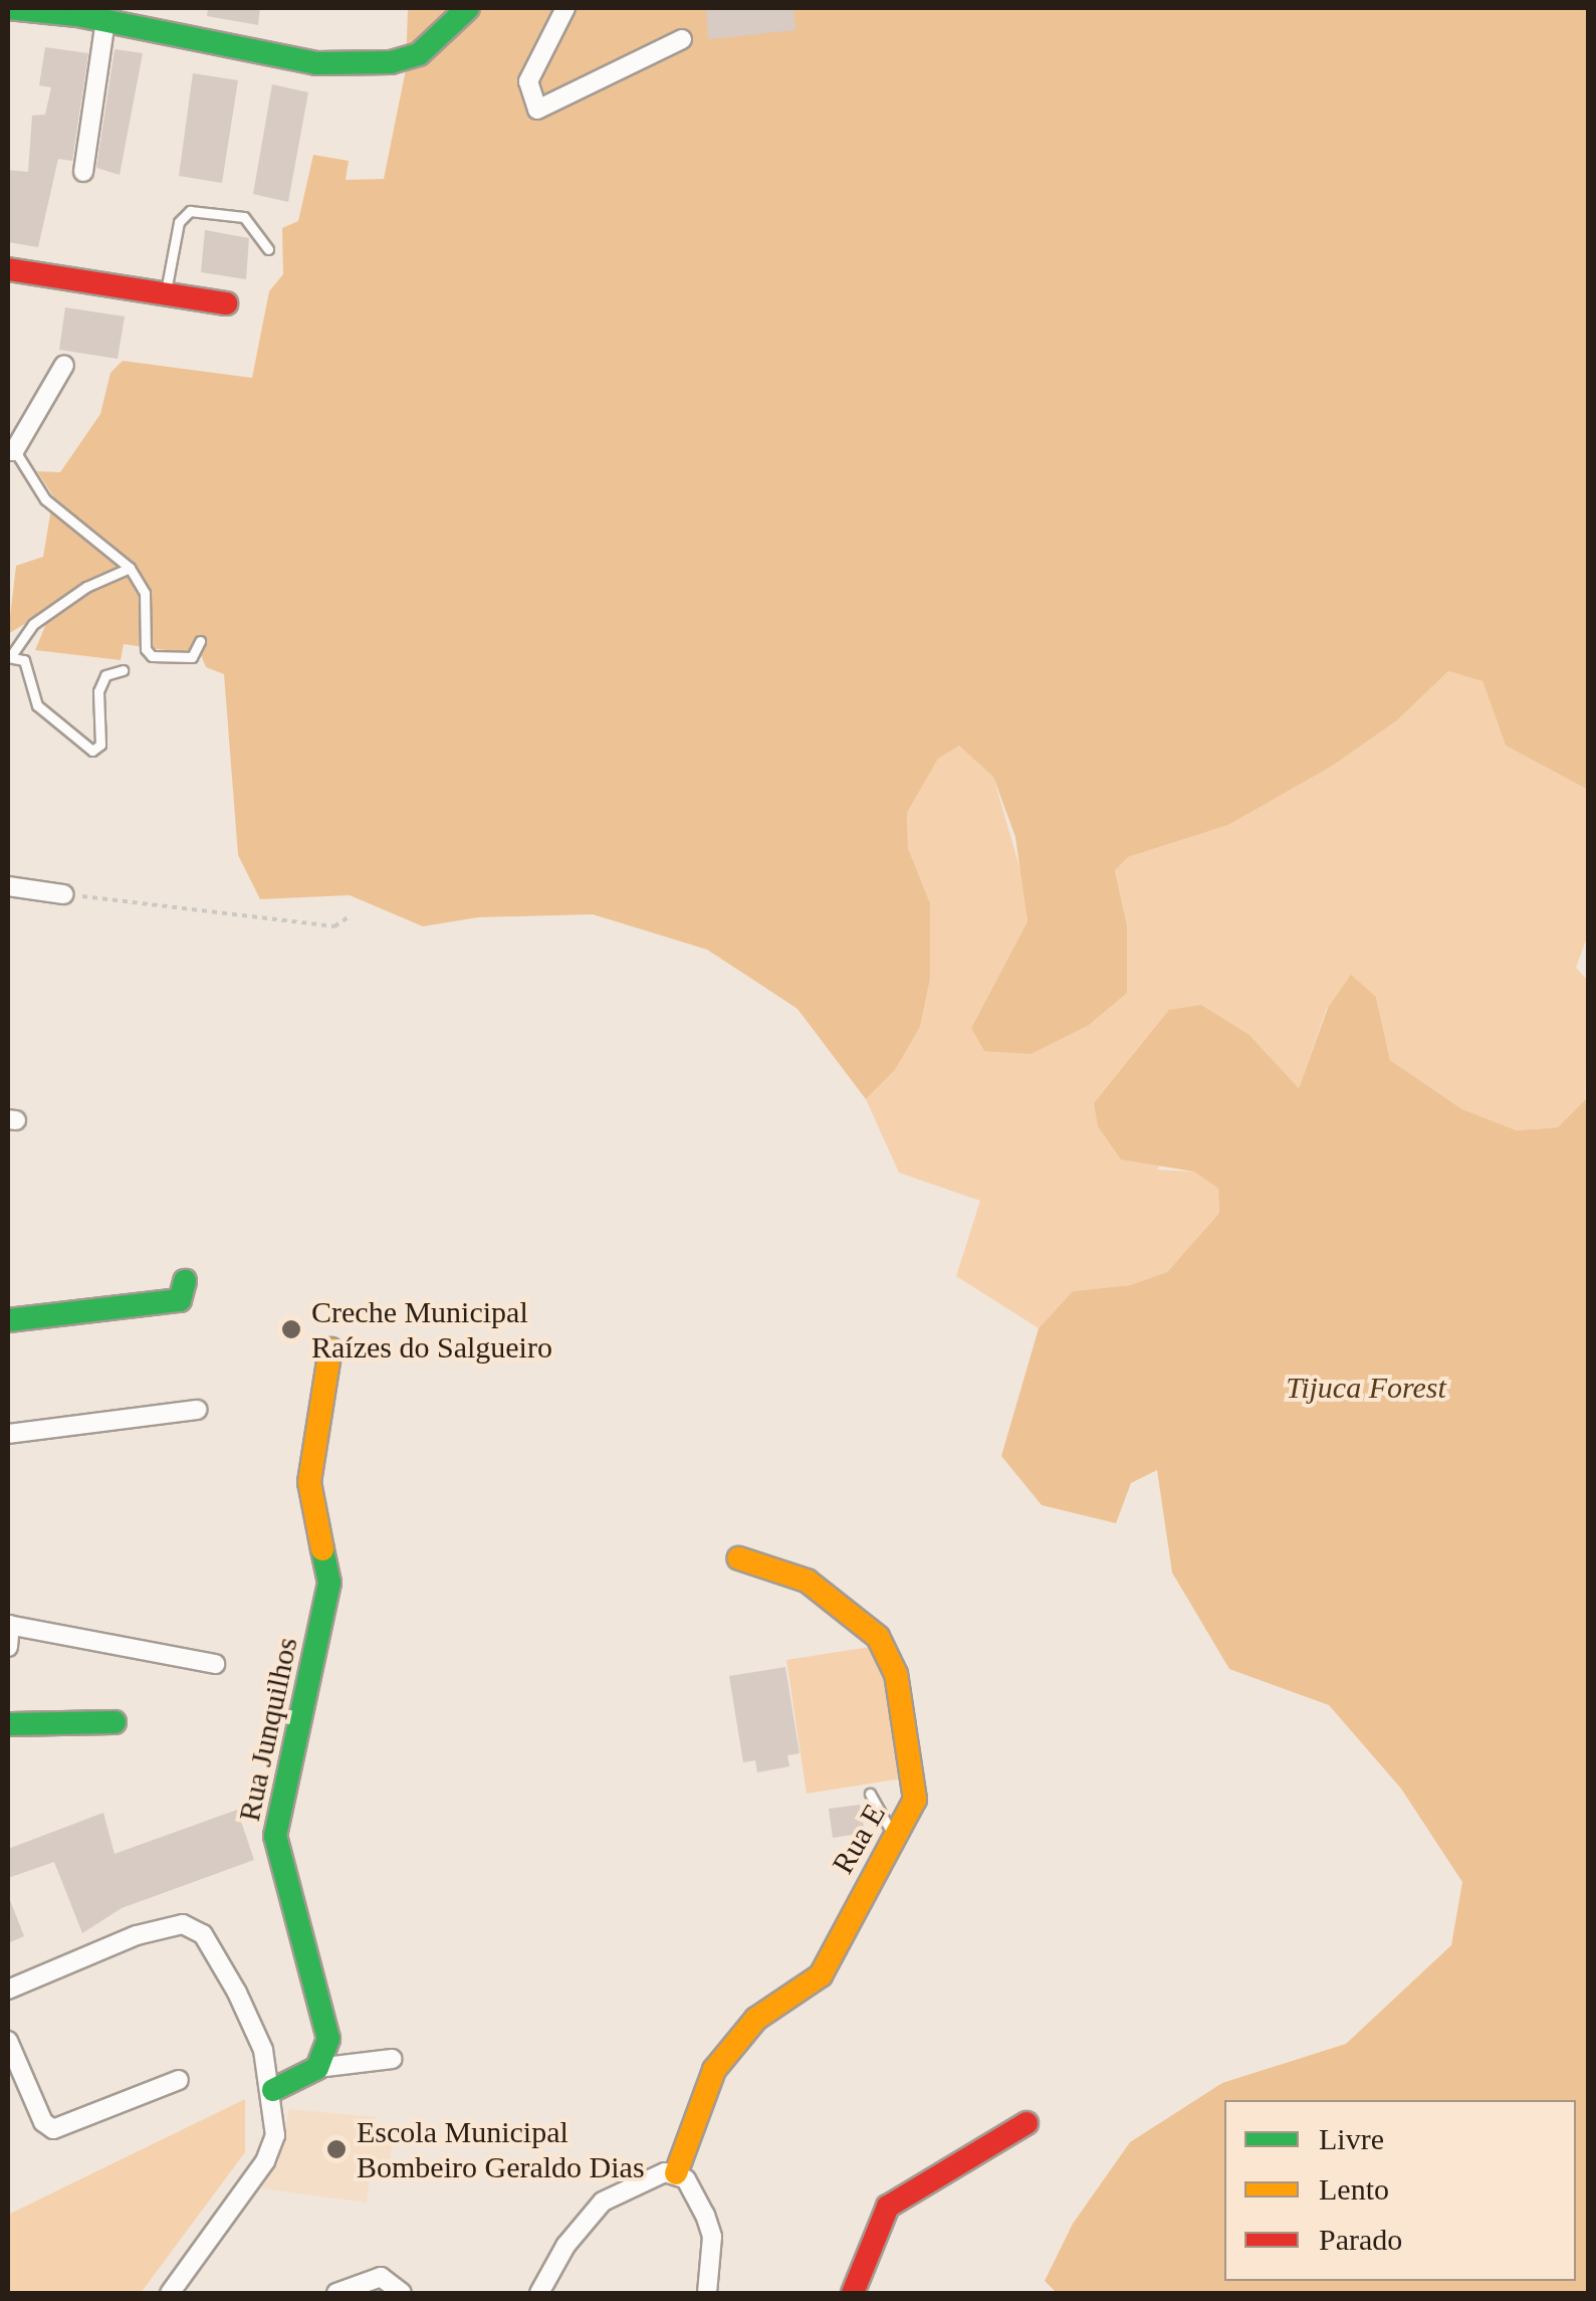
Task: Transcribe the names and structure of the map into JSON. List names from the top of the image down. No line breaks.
{"streets":{"street":["Rua Junquilhos","Rua E"]},"parks":["Tijuca Forest"],"places":["Creche Municipal Raízes do Salgueiro","Escola Municipal Bombeiro Geraldo Dias"],"legend":["Livre","Lento","Parado"]}
